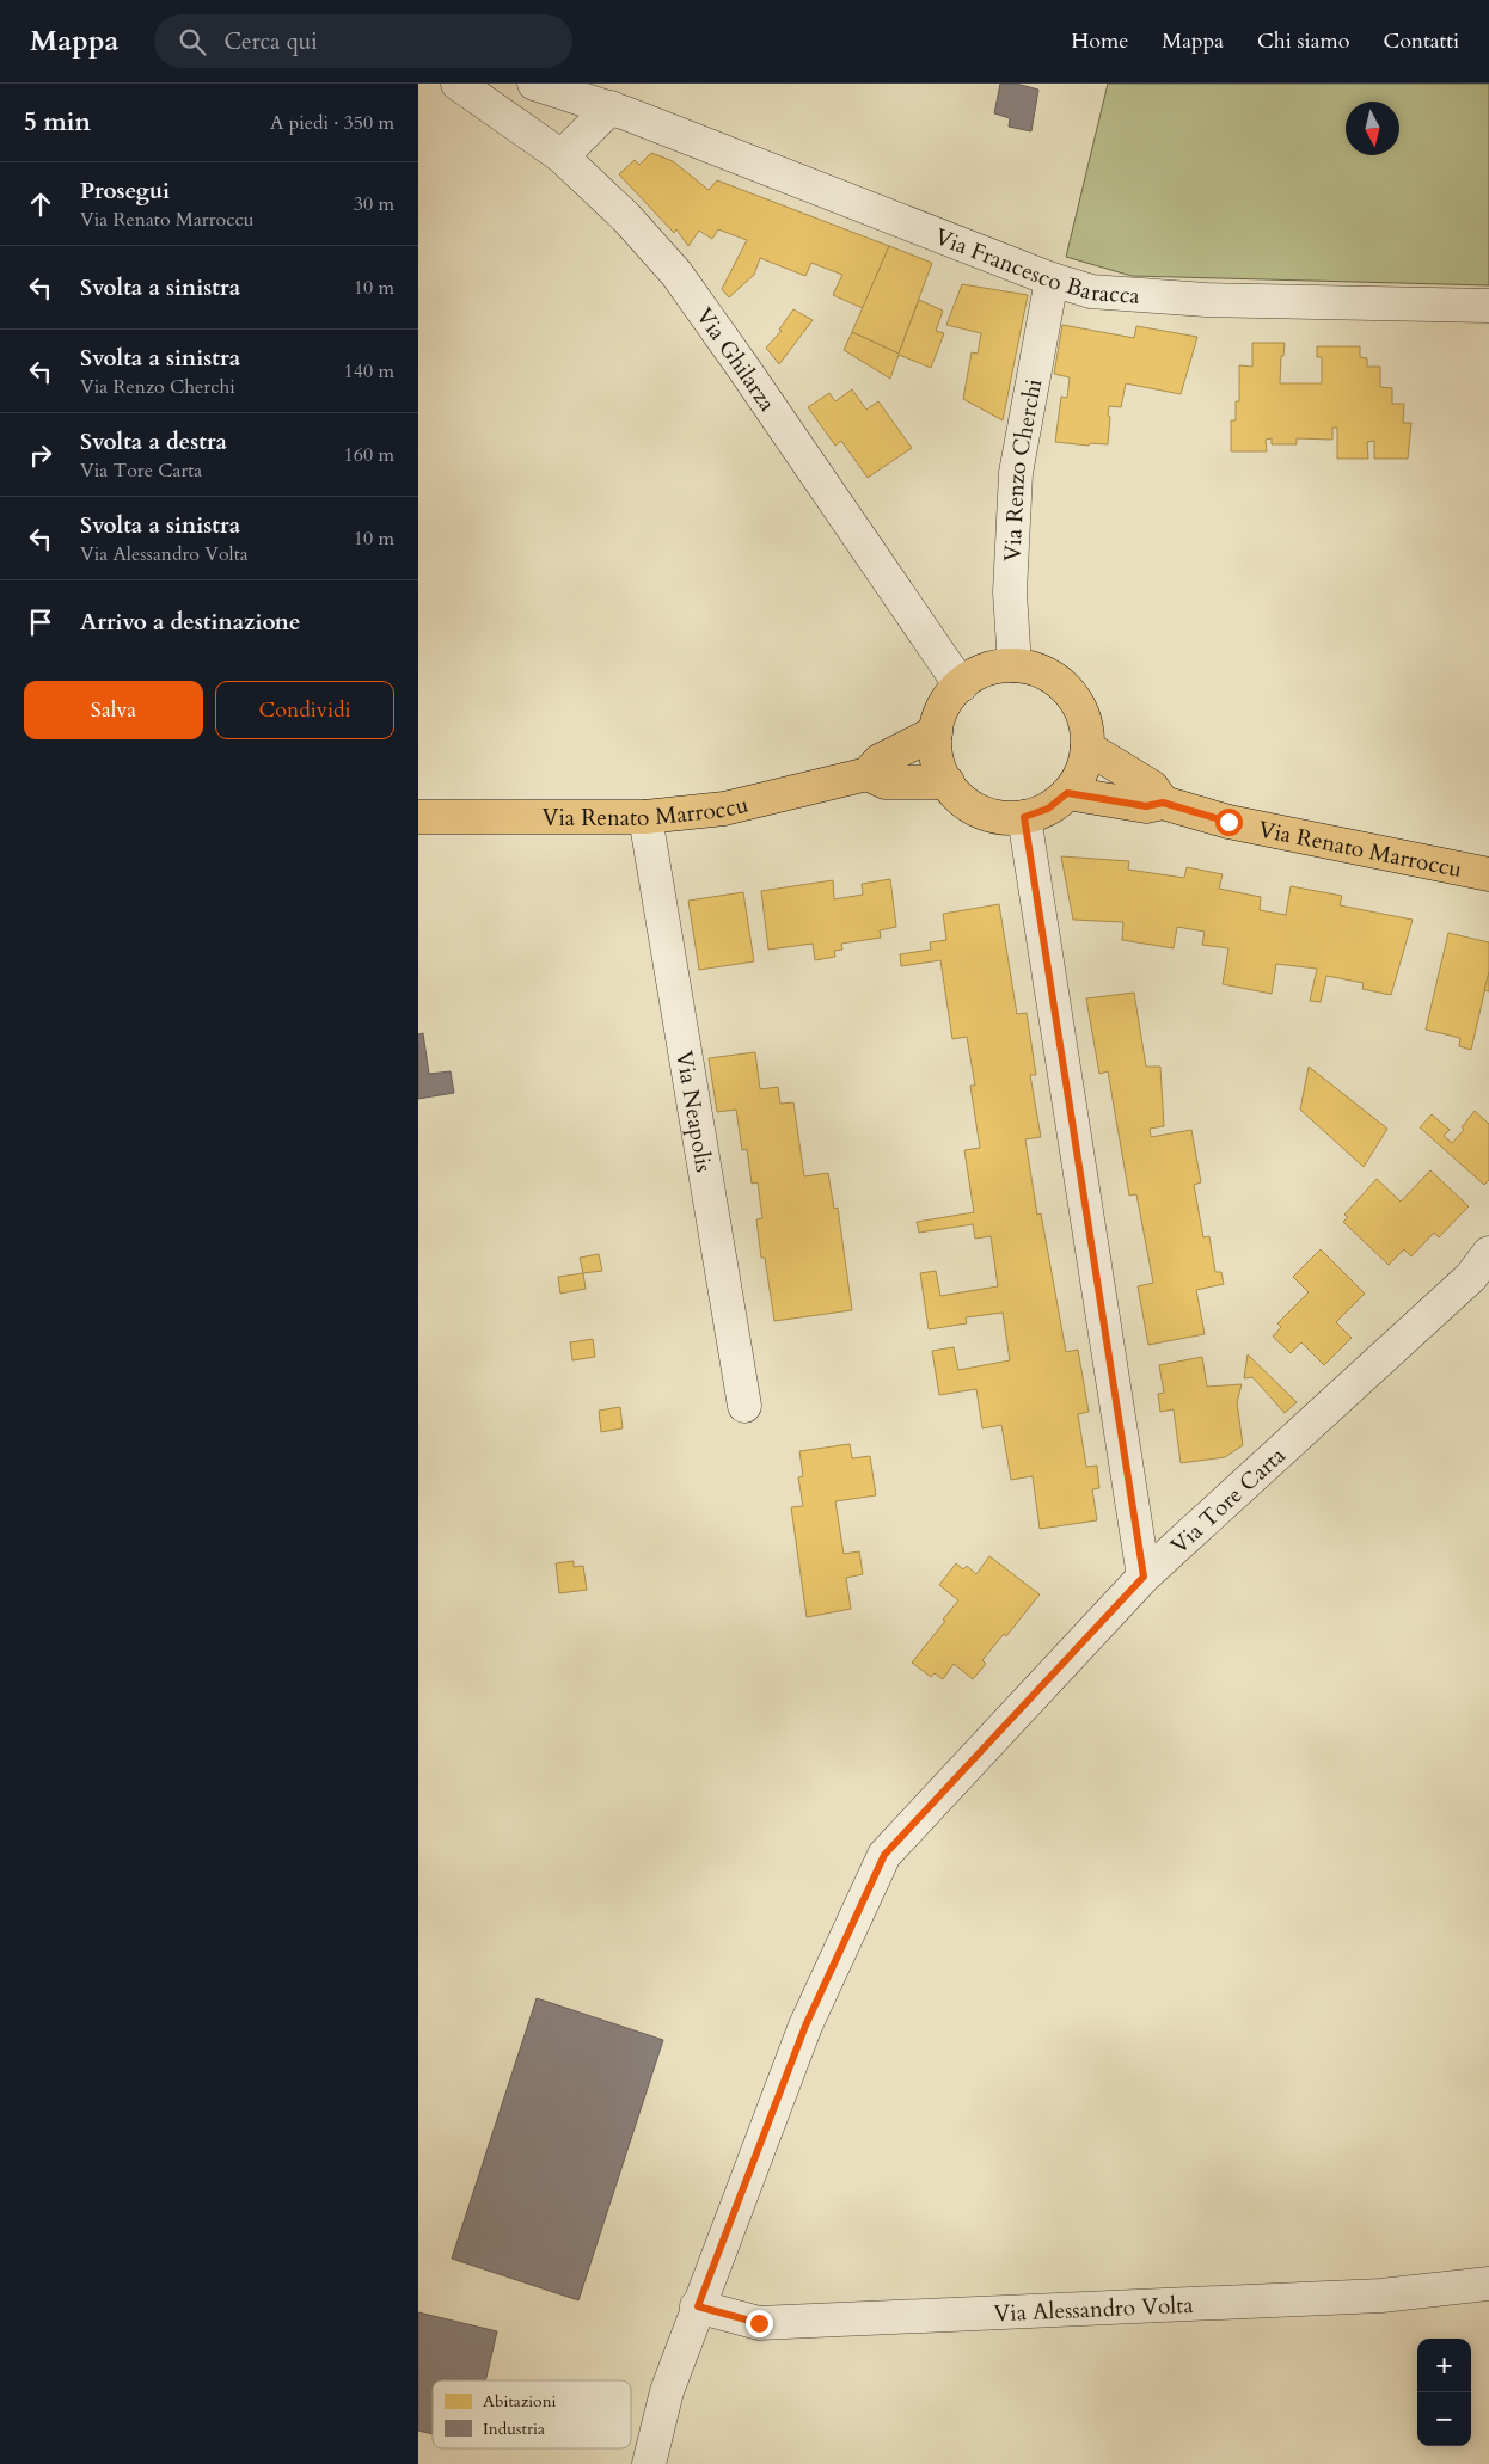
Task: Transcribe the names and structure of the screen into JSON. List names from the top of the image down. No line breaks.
{"streets":{"main road":["Via Renato Marroccu"],"street":["Via Francesco Baracca","Via Ghilarza","Via Renzo Cherchi","Via Neapolis","Via Tore Carta","Via Alessandro Volta"]},"crossings":[["Via Francesco Baracca","Via Renzo Cherchi"],["Via Ghilarza","Via Renzo Cherchi"],["Via Ghilarza","Via Renato Marroccu"],["Via Renzo Cherchi","Via Renato Marroccu"],["Via Renato Marroccu","Via Neapolis"],["Via Tore Carta","Via Alessandro Volta"]],"legend":["Abitazioni","Industria"],"north":"bottom","page":{"header":"Mappa","search":"Cerca qui","nav":["Home","Mappa","Chi siamo","Contatti"],"heading":["5 min","A piedi · 350 m"],"list":[["Prosegui","Via Renato Marroccu","30 m"],["Svolta a sinistra","10 m"],["Svolta a sinistra","Via Renzo Cherchi","140 m"],["Svolta a destra","Via Tore Carta","160 m"],["Svolta a sinistra","Via Alessandro Volta","10 m"],"Arrivo a destinazione"],"buttons":["Salva","Condividi"],"map_buttons":["+","−"]}}
